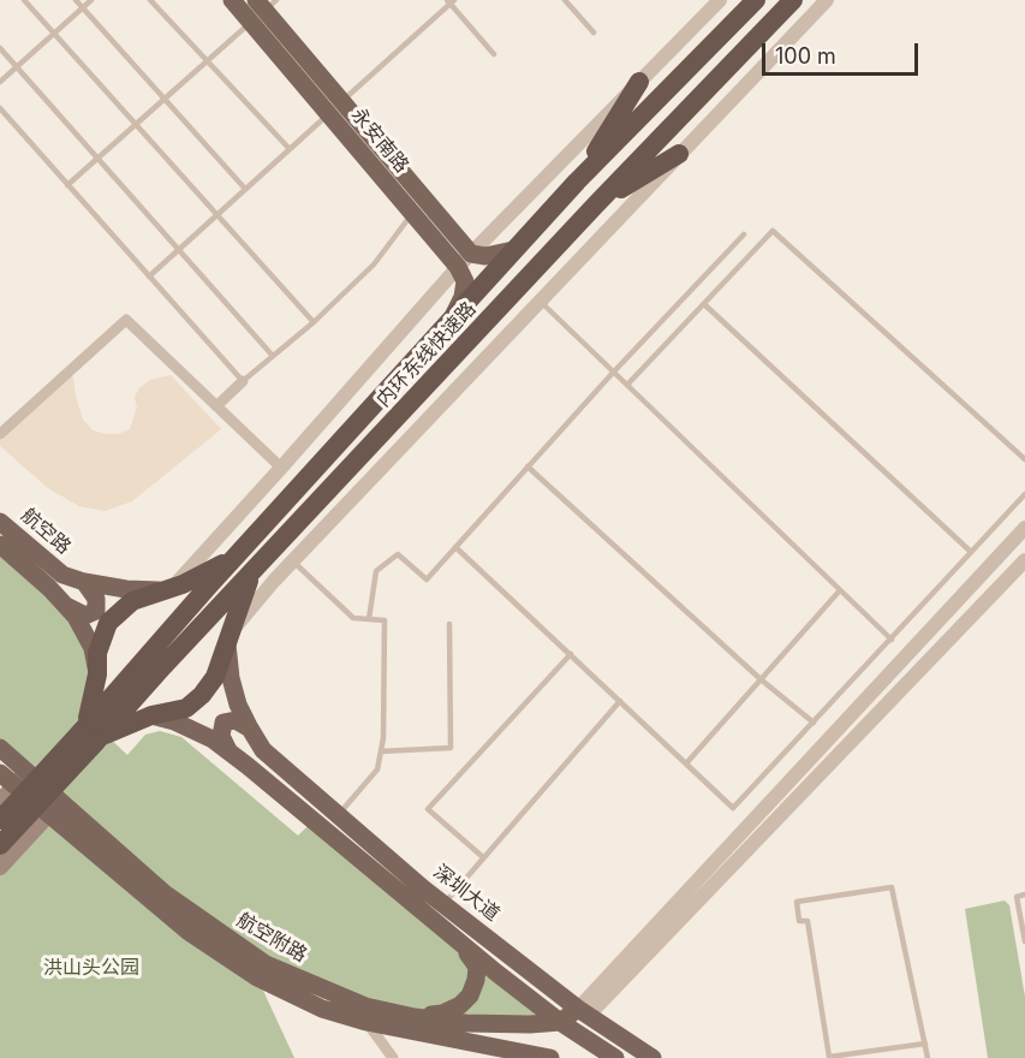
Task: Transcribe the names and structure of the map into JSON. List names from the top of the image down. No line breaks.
{"streets":{"highway":["内环东线快速路"],"main road":["永安南路","航空路","深圳大道","航空附路"]},"crossings":[["深圳大道","航空附路"]],"parks":["洪山头公园"],"scale_bar":"100 m"}
